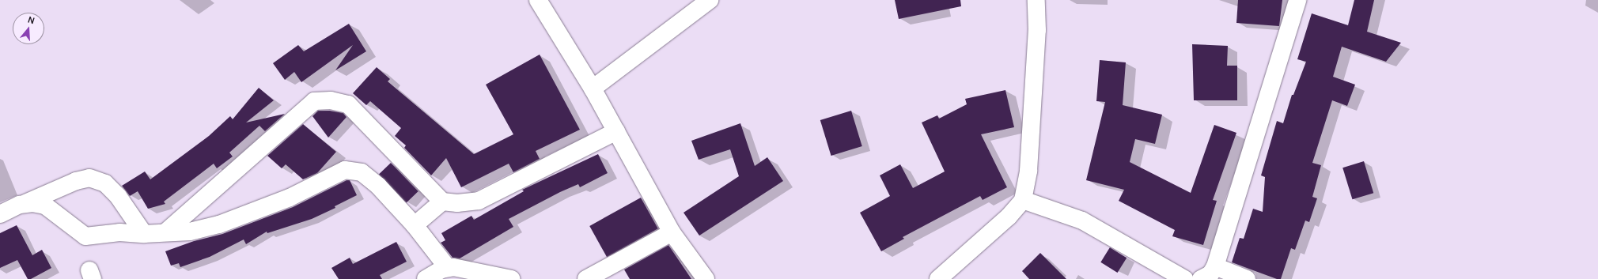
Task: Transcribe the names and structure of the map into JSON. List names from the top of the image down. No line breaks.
{"north":"top"}
